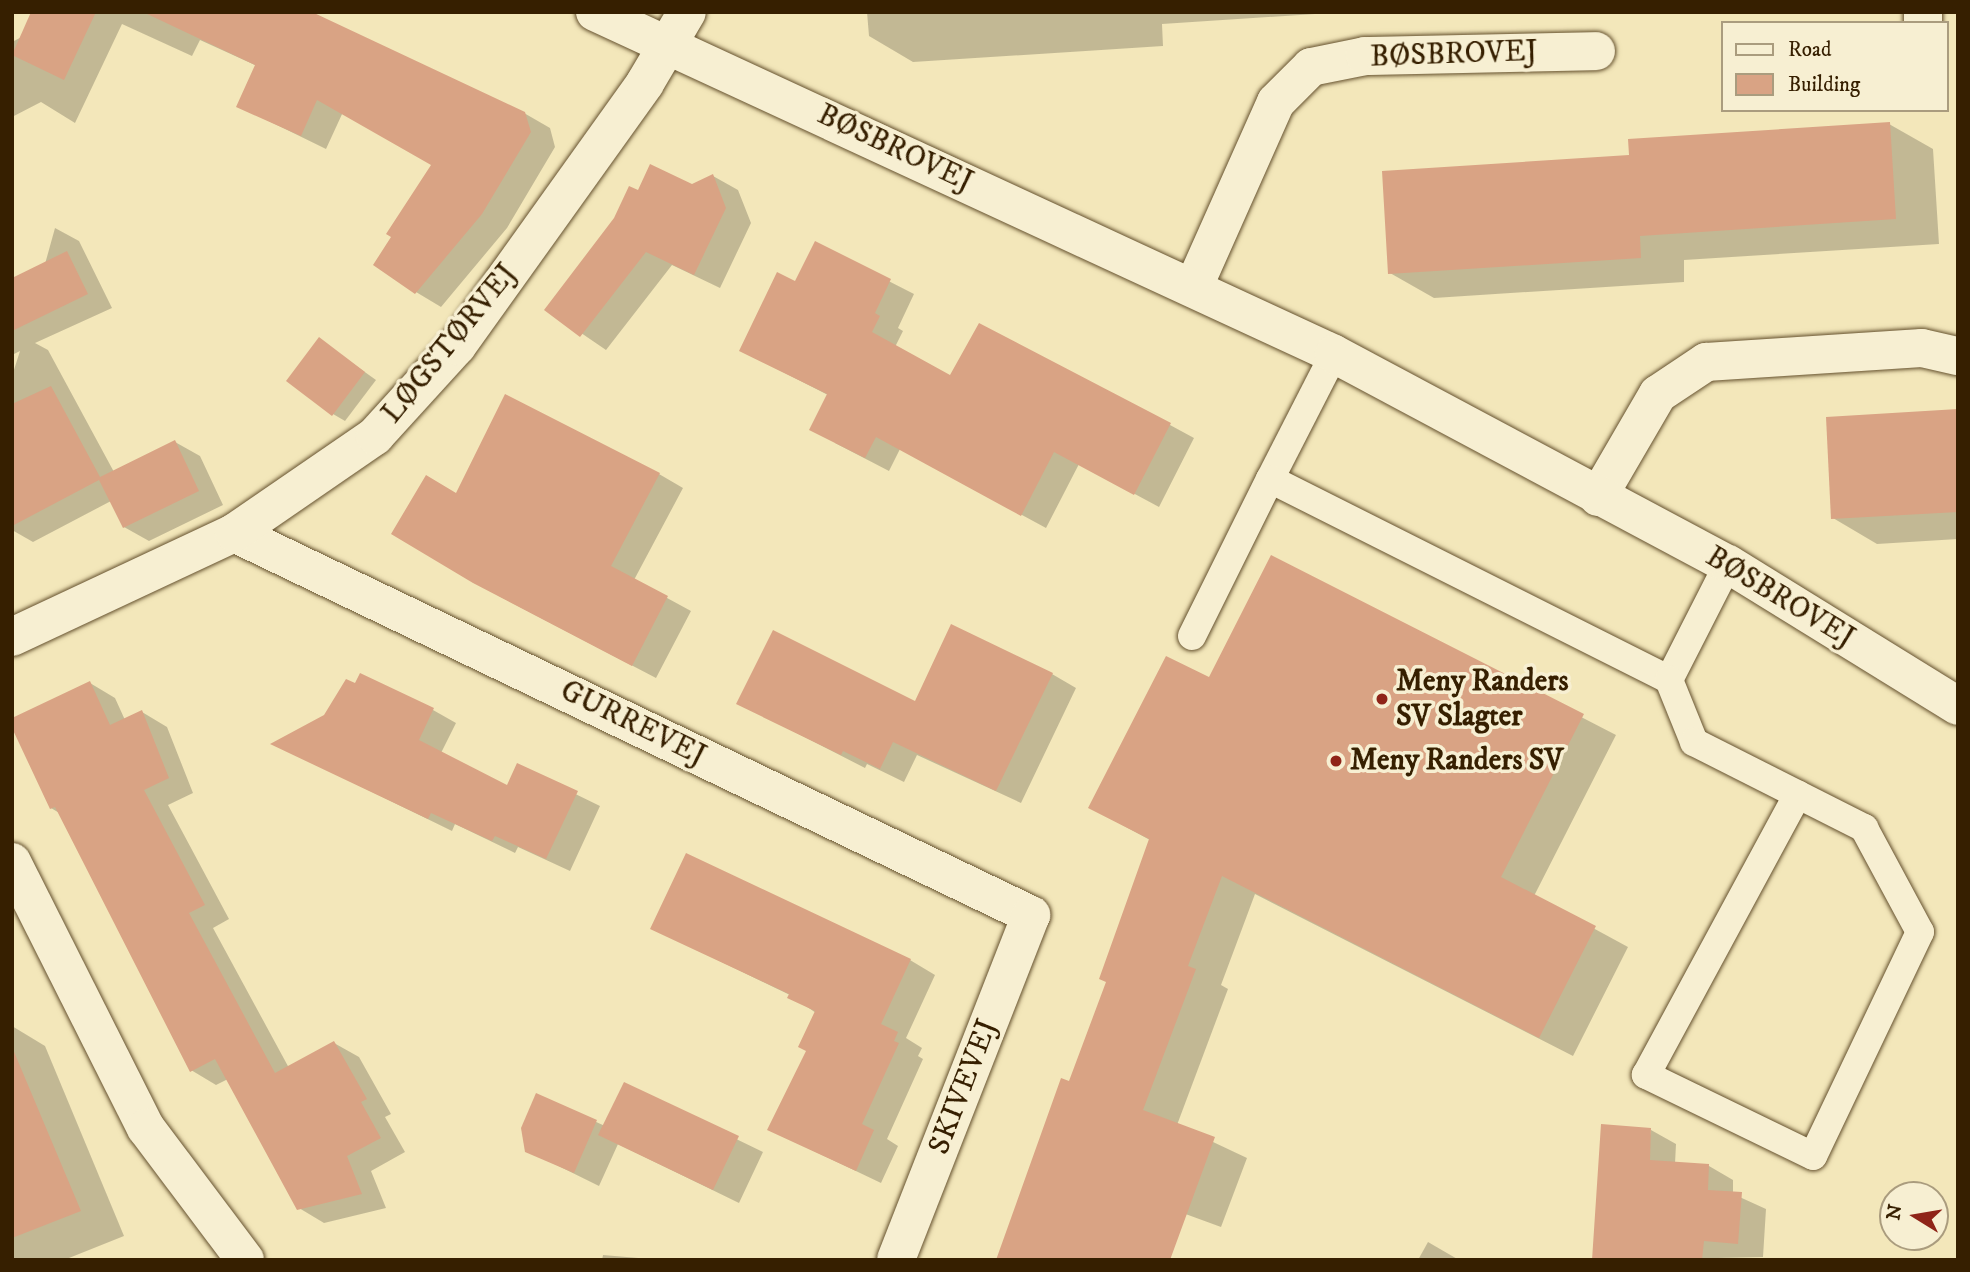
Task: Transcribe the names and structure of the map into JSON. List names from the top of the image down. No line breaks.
{"streets":{"street":["BØSBROVEJ","LØGSTØRVEJ","GURREVEJ","SKIVEVEJ"]},"crossings":[["BØSBROVEJ","LØGSTØRVEJ"],["LØGSTØRVEJ","GURREVEJ"],["GURREVEJ","SKIVEVEJ"]],"places":["Meny Randers SV Slagter","Meny Randers SV"],"legend":["Road","Building"],"north":"left"}
